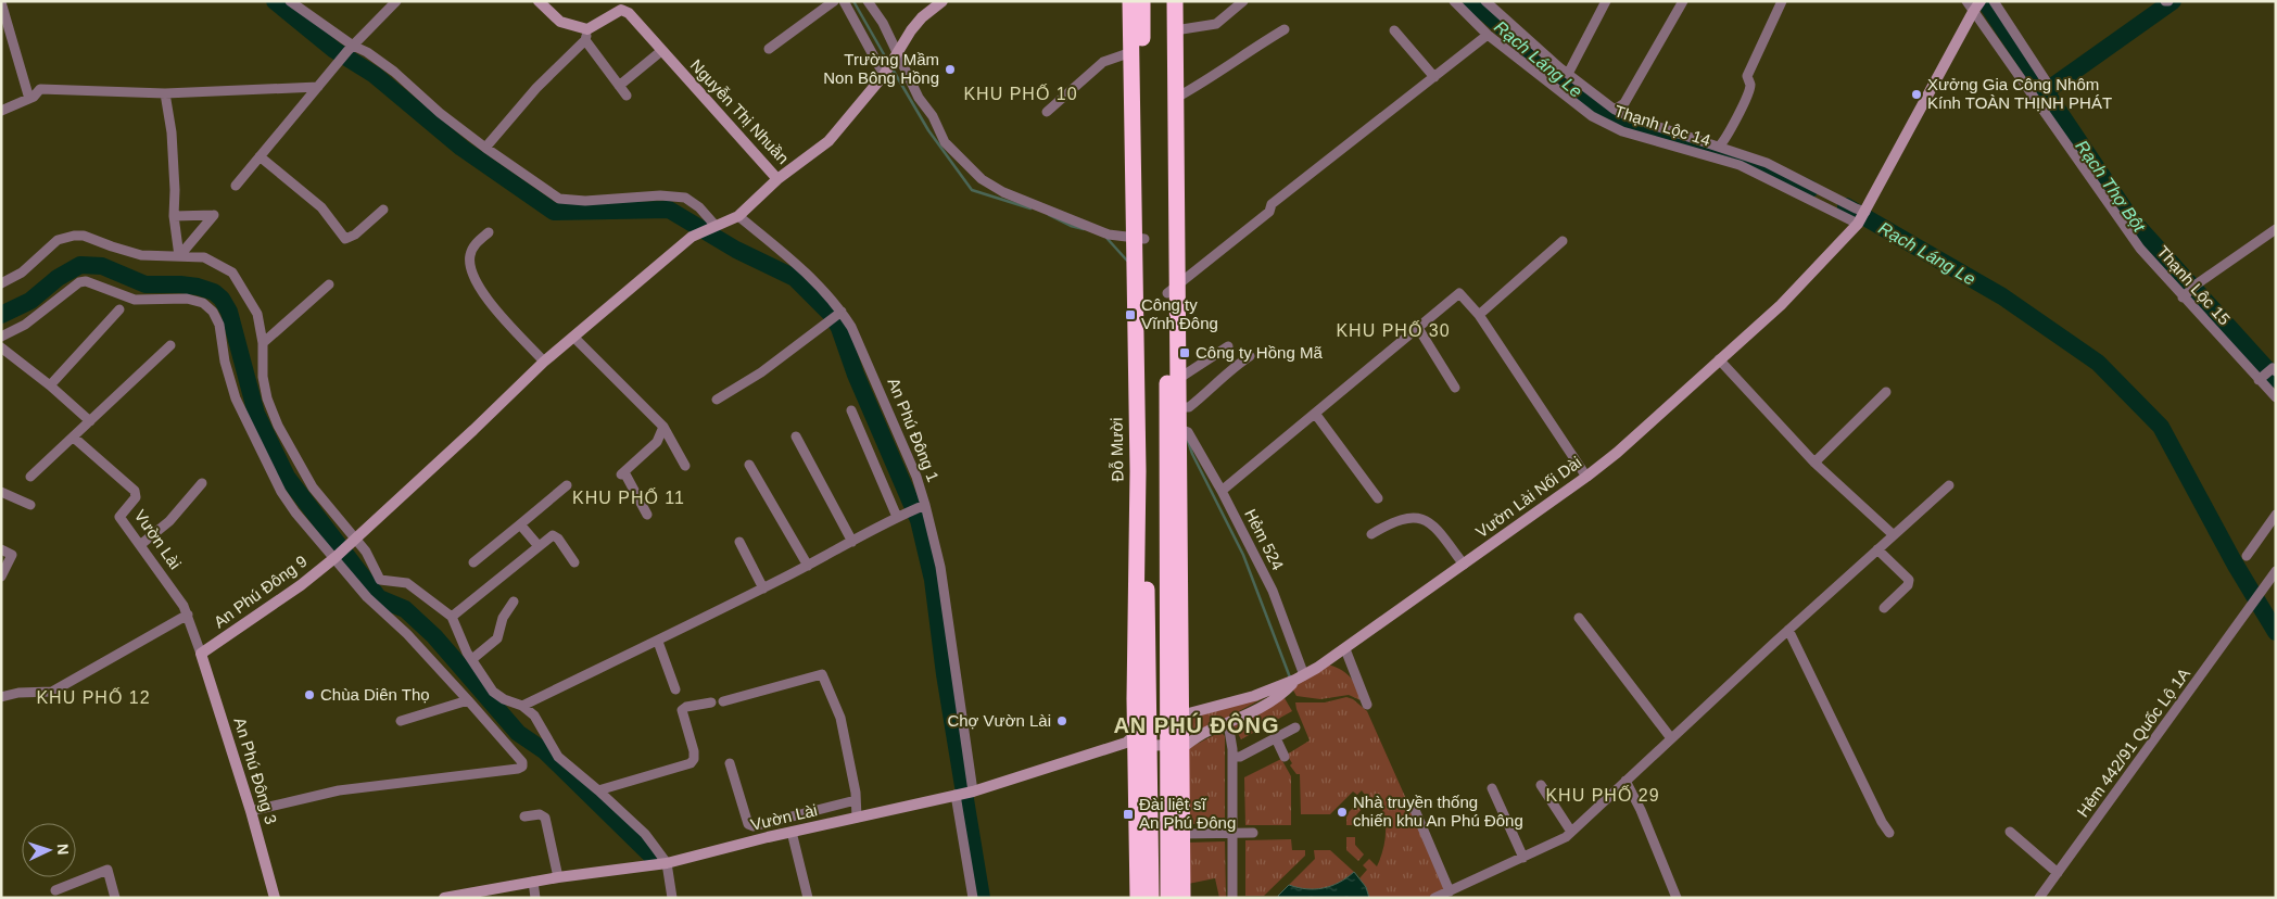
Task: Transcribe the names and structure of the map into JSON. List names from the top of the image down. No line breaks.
{"streets":{"highway":["Đỗ Mười"],"street":["Nguyễn Thị Nhuần","Thạnh Lộc 14","Thạnh Lộc 15","An Phú Đông 1","Vườn Lài Nối Dài","Vườn Lài","Hẻm 524","An Phú Đông 9","Hẻm 442/91 Quốc Lộ 1A","An Phú Đông 3"]},"crossings":[["Thạnh Lộc 14","Vườn Lài Nối Dài"],["Thạnh Lộc 15","Vườn Lài Nối Dài"],["An Phú Đông 1","Vườn Lài"],["An Phú Đông 1","An Phú Đông 9"],["Đỗ Mười","Vườn Lài"],["Vườn Lài Nối Dài","Vườn Lài"],["Vườn Lài Nối Dài","Hẻm 524"],["Vườn Lài","Hẻm 524"],["Vườn Lài","An Phú Đông 9"],["Vườn Lài","An Phú Đông 3"],["An Phú Đông 9","An Phú Đông 3"]],"districts":["KHU PHỐ 10","KHU PHỐ 30","KHU PHỐ 11","KHU PHỐ 12","AN PHÚ ĐÔNG","KHU PHỐ 29"],"water":["Rạch Láng Le","Rạch Thợ Bột"],"places":{"other":["Trường Mầm Non Bông Hồng","Xưởng Gia Công Nhôm Kính TOÀN THỊNH PHÁT","Chùa Diên Thọ","Chợ Vườn Lài","Nhà truyền thống chiến khu An Phú Đông"],"transit":["Công ty Vĩnh Đông","Công ty Hồng Mã","Đài liệt sĩ An Phú Đông"]},"north":"right"}
